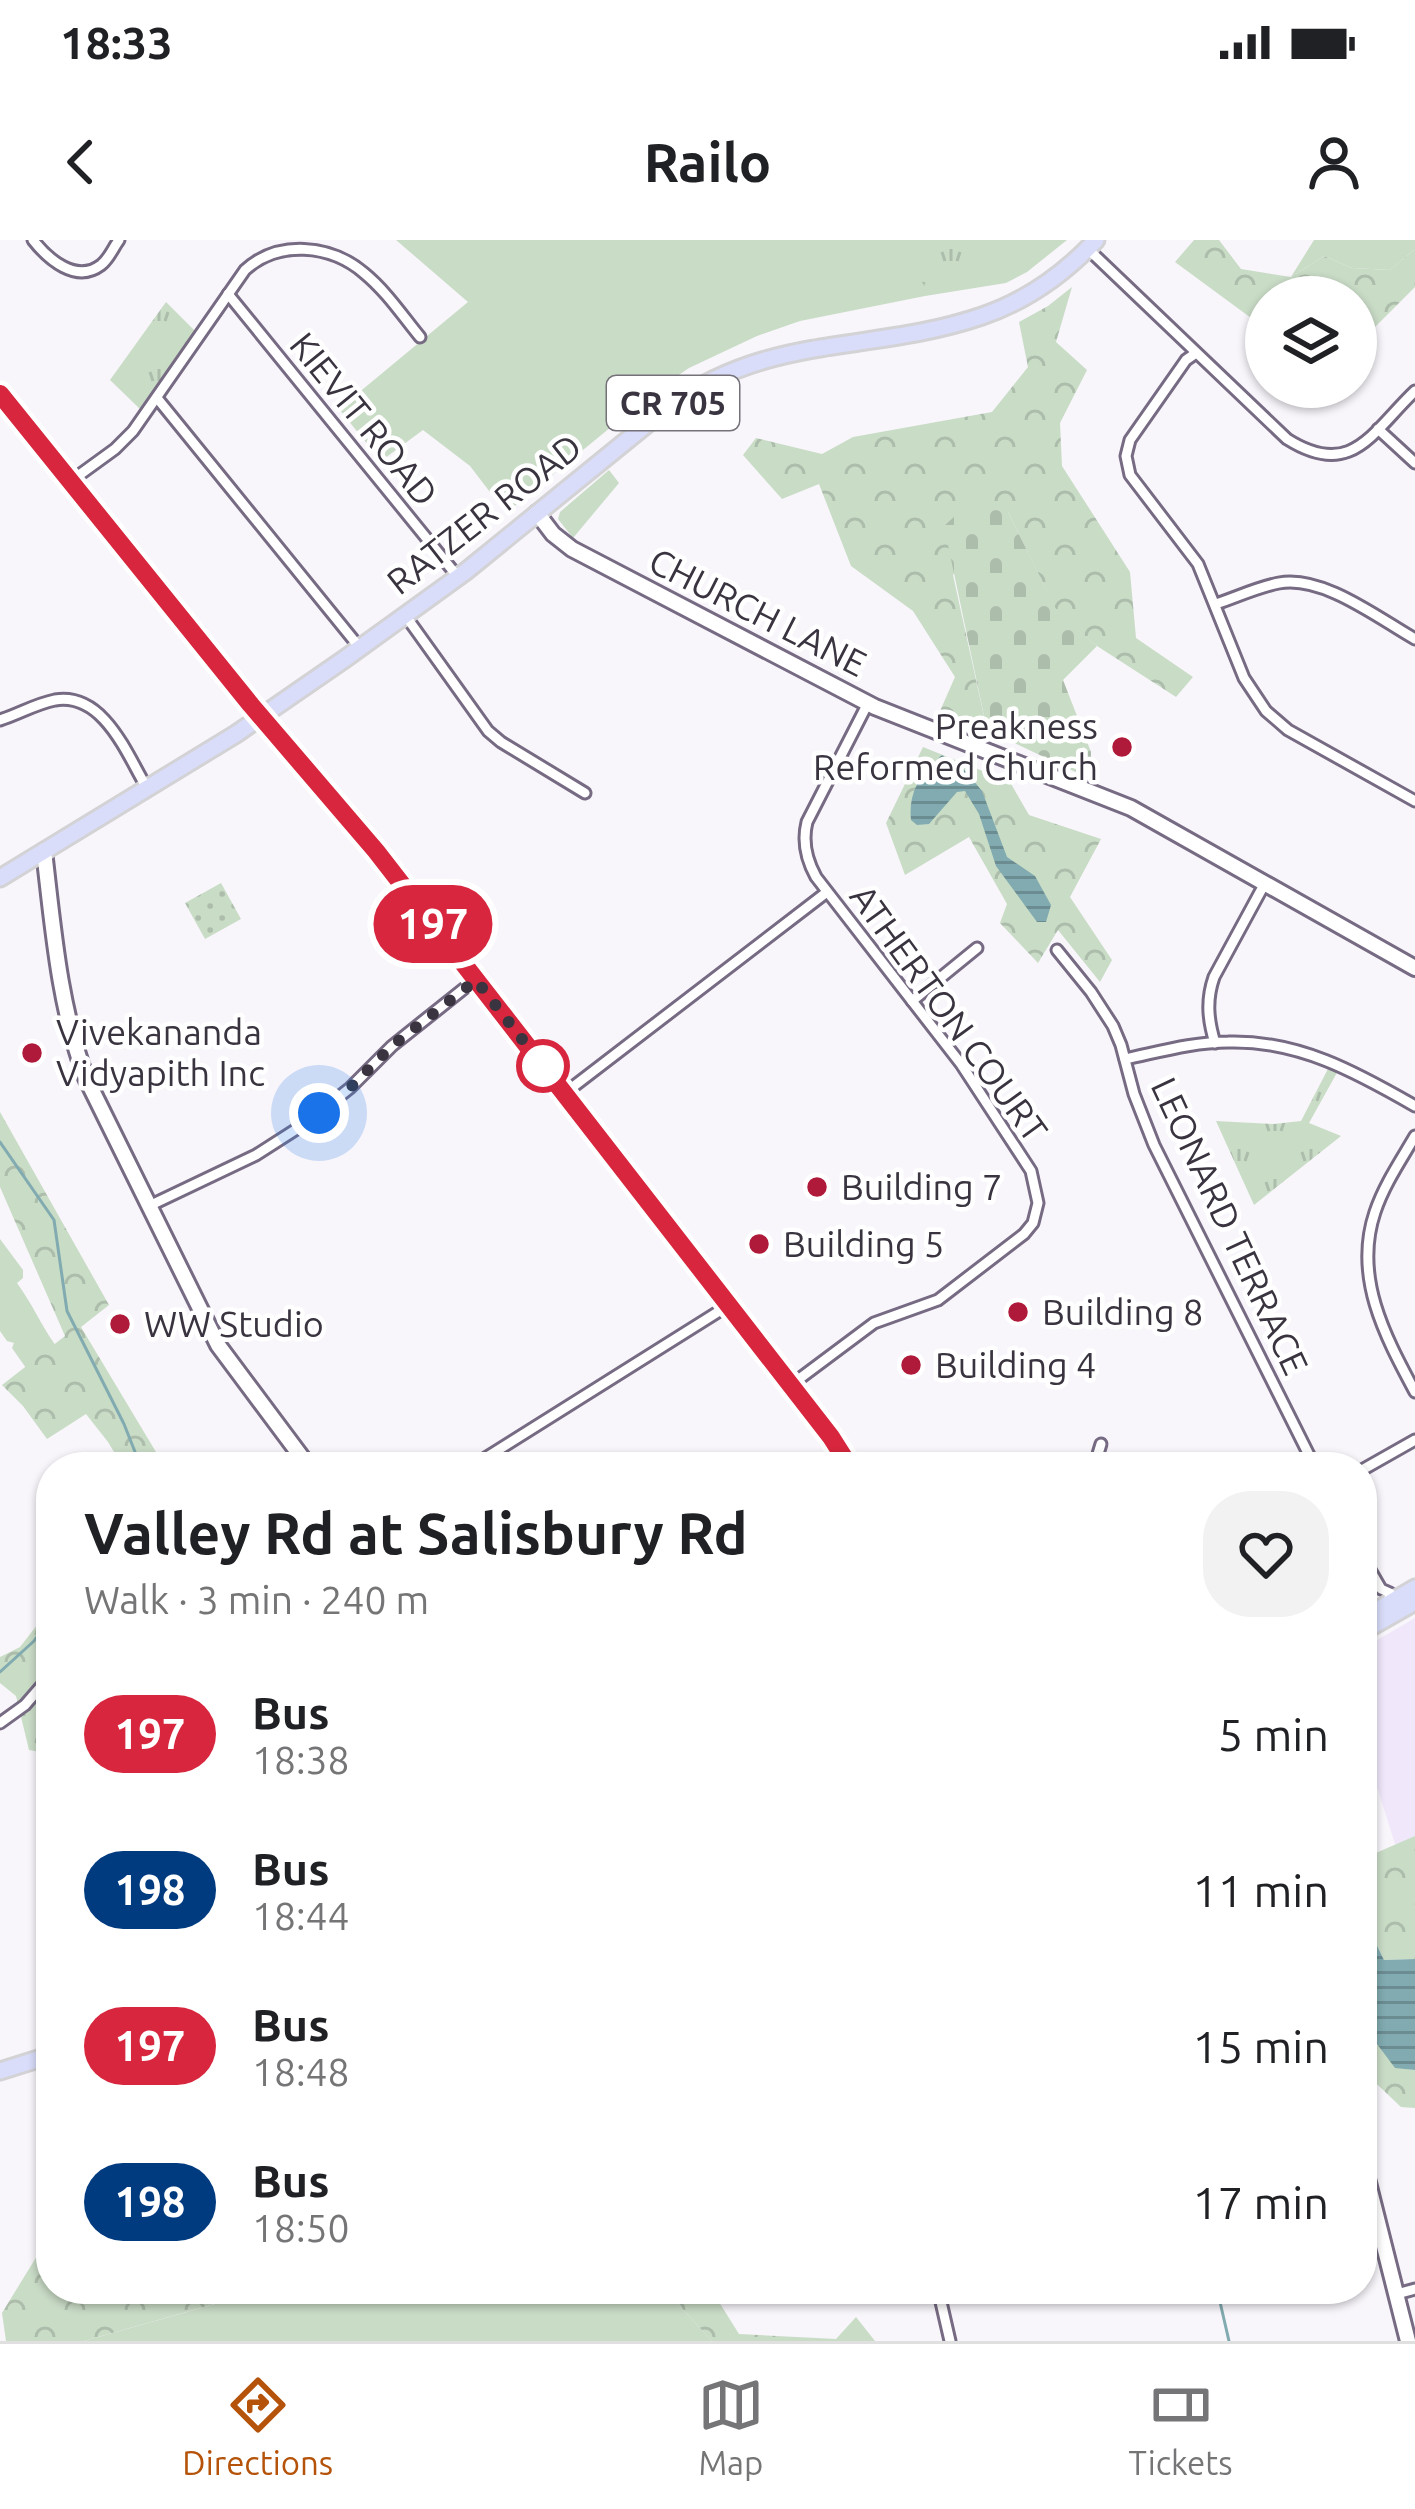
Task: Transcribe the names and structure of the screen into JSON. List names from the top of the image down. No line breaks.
{"streets":{"main road":["CR 705","RATZER ROAD"],"street":["KIEVIT ROAD","CHURCH LANE","ATHERTON COURT","LEONARD TERRACE"]},"crossings":[["KIEVIT ROAD","RATZER ROAD"],["RATZER ROAD","CHURCH LANE"],["CHURCH LANE","ATHERTON COURT"]],"places":["Preakness Reformed Church","Vivekananda Vidyapith Inc","Building 7","Building 5","Building 8","WW Studio","Building 4"],"lines":["bus line 197"],"page":{"status":"18:33","header":"Railo","on_map":"197","heading":["Valley Rd at Salisbury Rd","Walk · 3 min · 240 m"],"list":[{"mark":"197","name":"Bus","note":"18:38","value":"5 min"},{"mark":"198","name":"Bus","note":"18:44","value":"11 min"},{"mark":"197","name":"Bus","note":"18:48","value":"15 min"},{"mark":"198","name":"Bus","note":"18:50","value":"17 min"}],"tabs":["Directions","Map","Tickets"]}}
